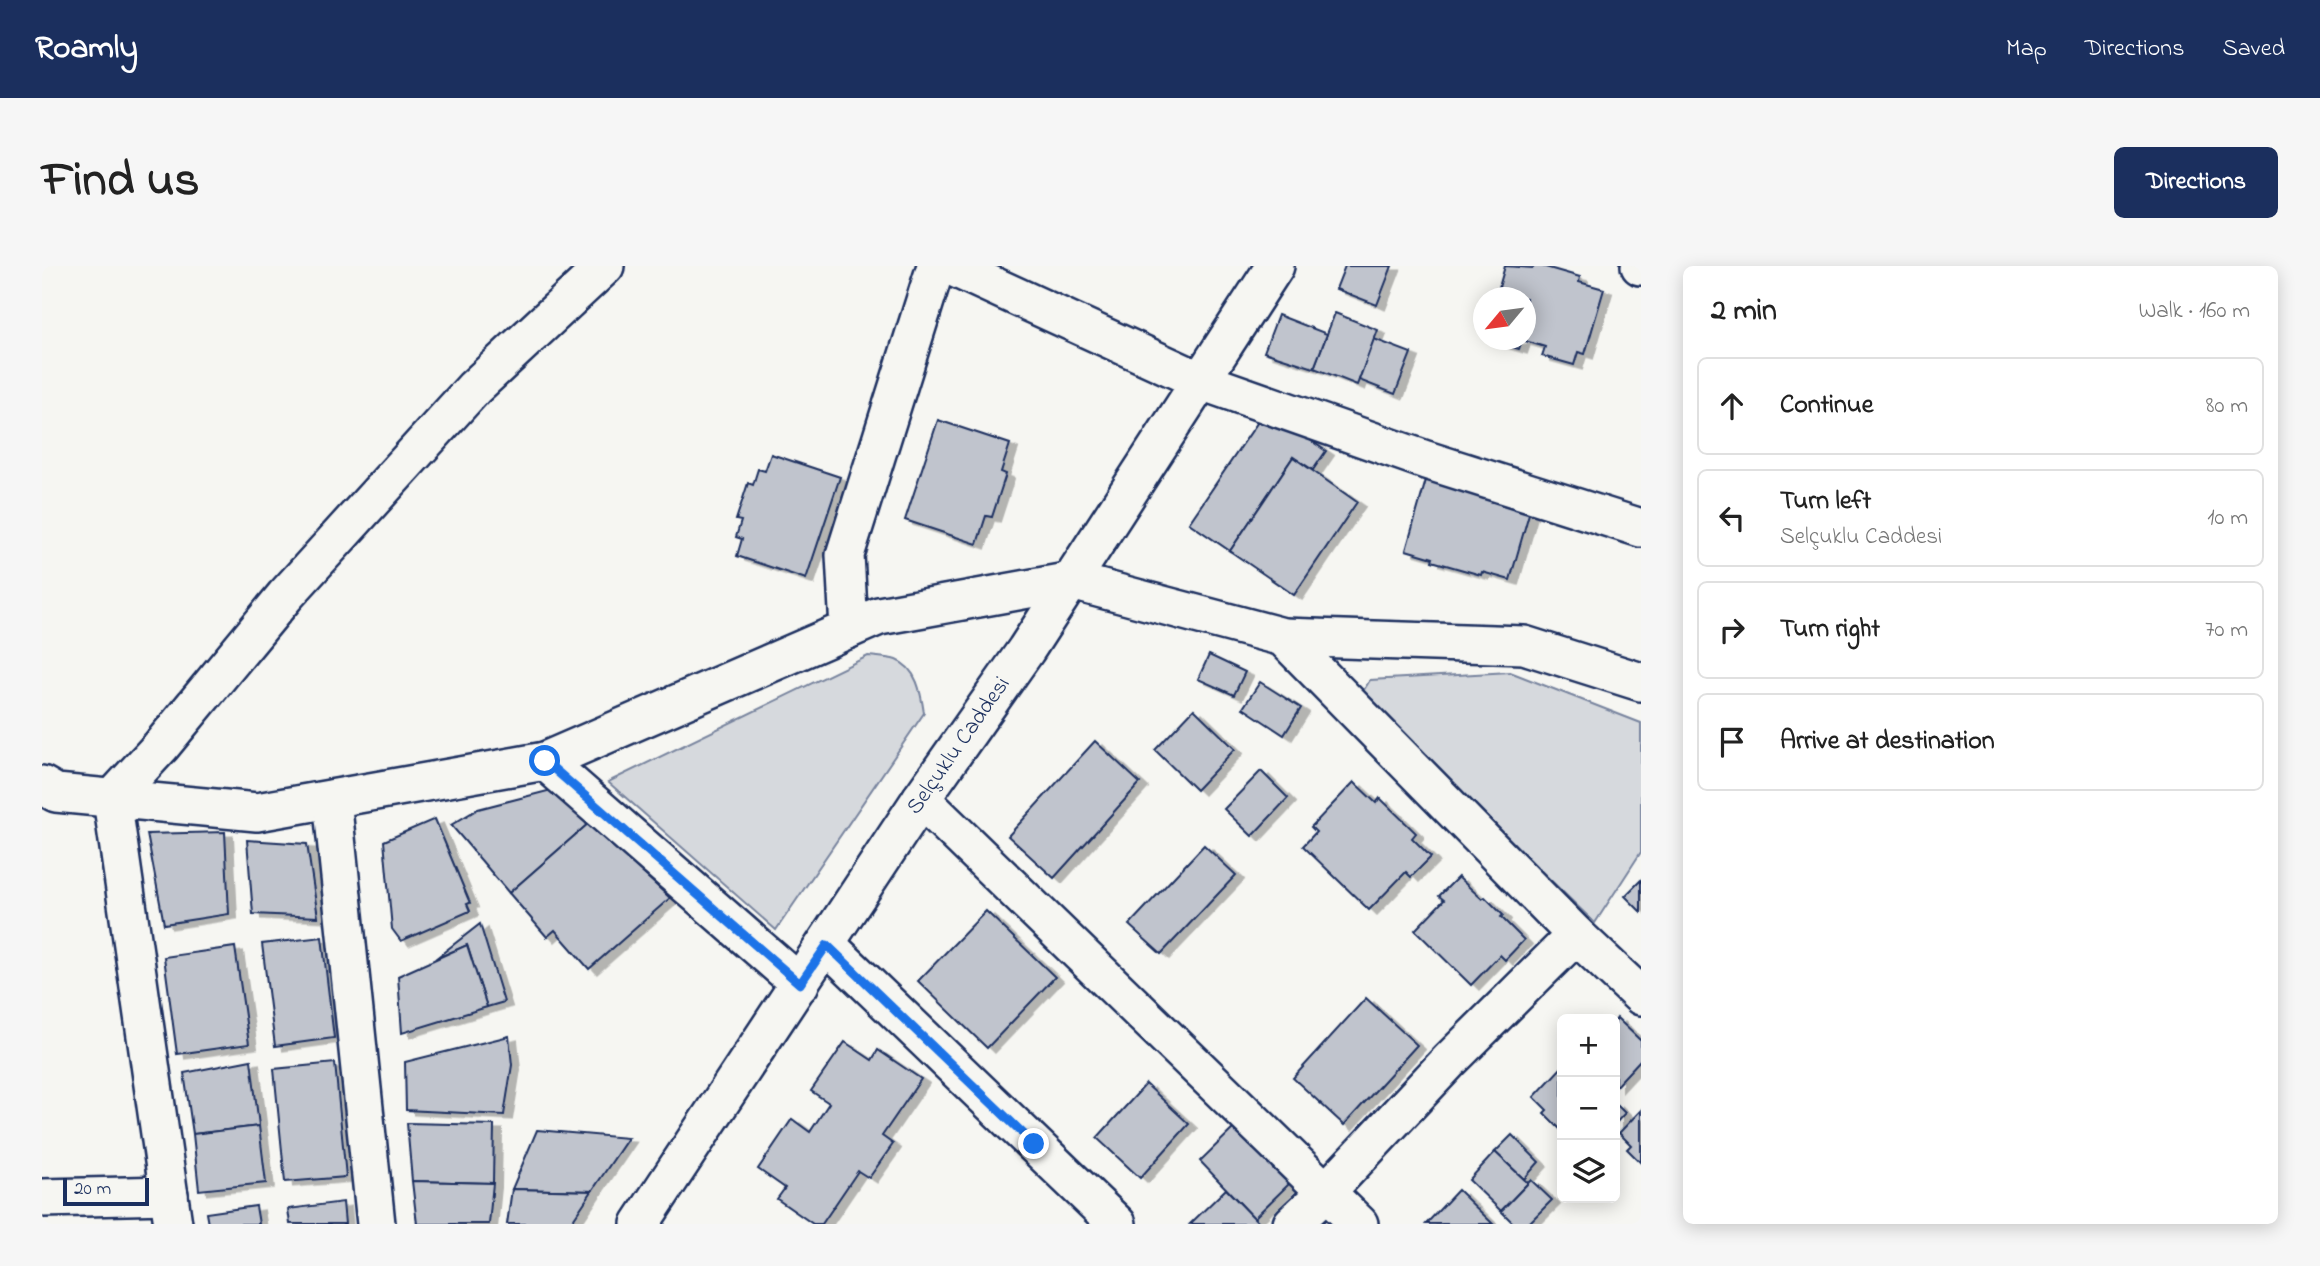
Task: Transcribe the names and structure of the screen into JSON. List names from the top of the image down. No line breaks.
{"streets":{"street":["Selçuklu Caddesi"]},"scale_bar":"20 m","north":"bottom left","page":{"header":"Roamly","nav":["Map","Directions","Saved"],"title":"Find us","buttons":"Directions","heading":["2 min","Walk · 160 m"],"list":[["Continue","80 m"],["Turn left","Selçuklu Caddesi","10 m"],["Turn right","70 m"],"Arrive at destination"],"map_buttons":["+","−"],"scale":"20 m"}}
